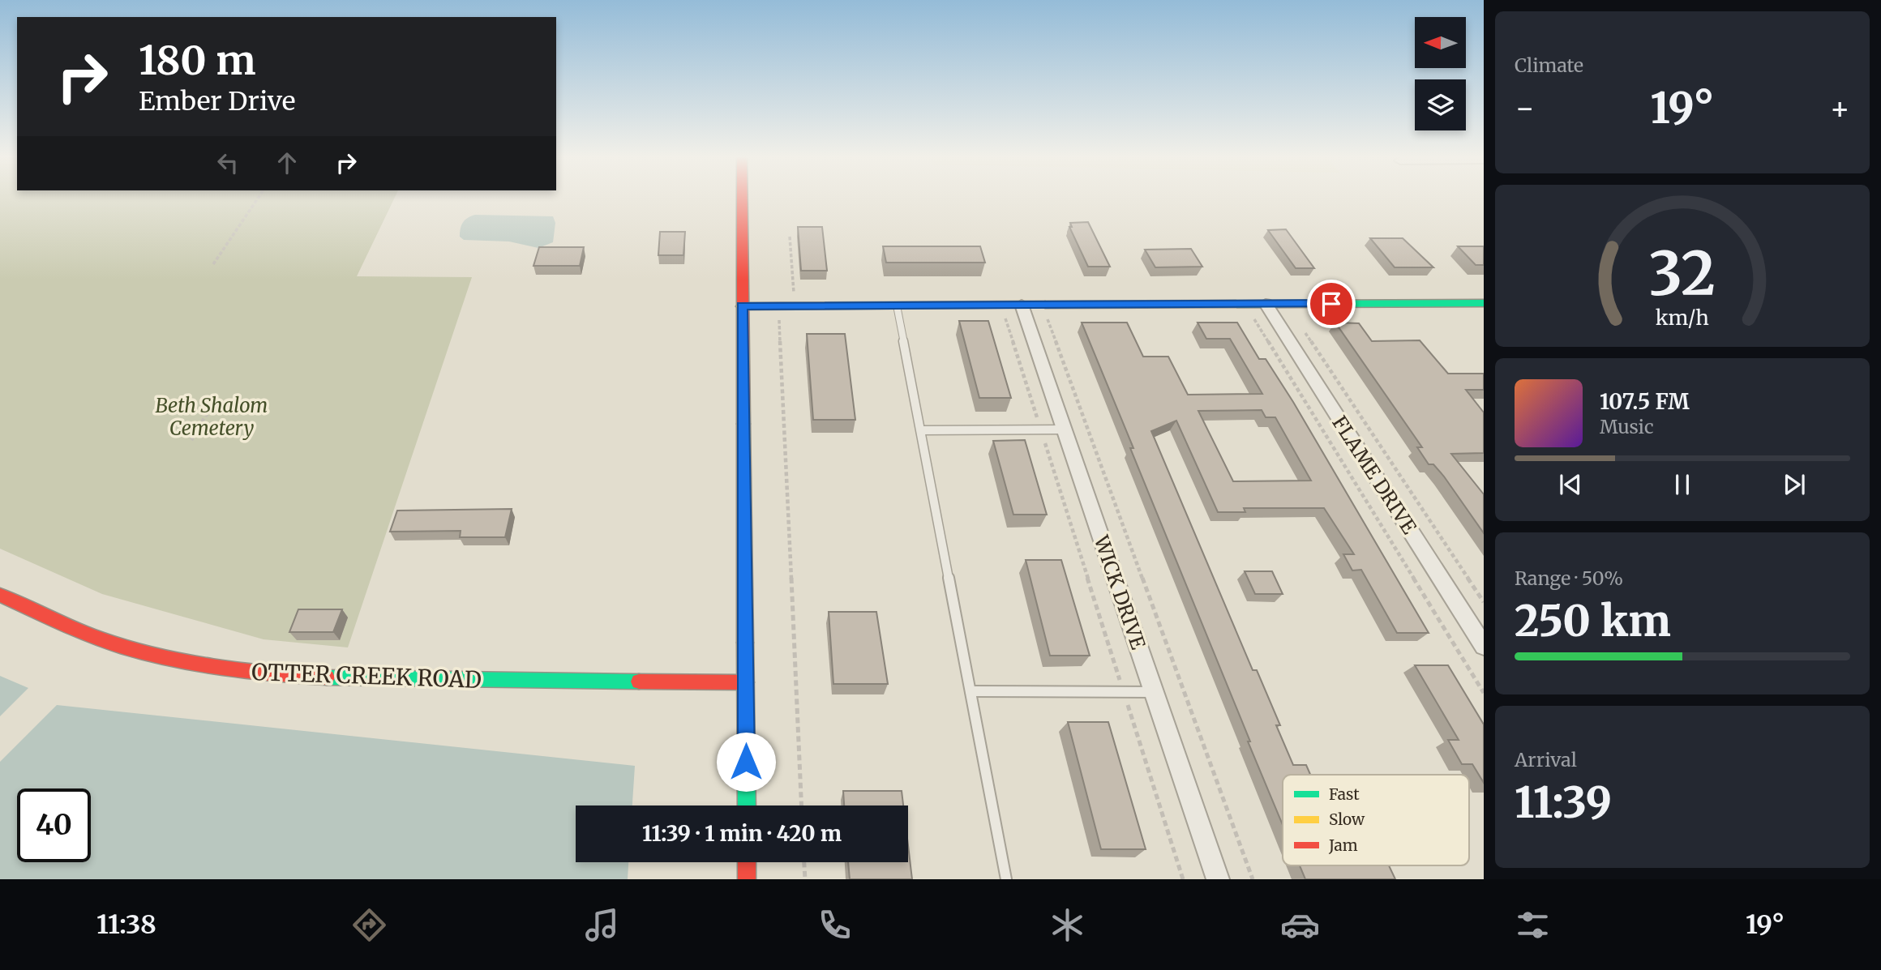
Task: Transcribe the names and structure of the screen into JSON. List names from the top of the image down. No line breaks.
{"streets":{"street":["FLAME DRIVE","WICK DRIVE","OTTER CREEK ROAD"]},"parks":["Beth Shalom Cemetery"],"legend":["Fast","Slow","Jam"],"north":"left","page":{"tile":["Climate",["Range · 50%","250 km"],["Arrival","11:39"]],"turn":["180 m","Ember Drive"],"heat":["−","19°","+"],"song":["107.5 FM","Music"],"limit":"40","trip":"11:39 · 1 min · 420 m","tabs":["11:38","19°"],"gauge":["32","km/h"]}}
